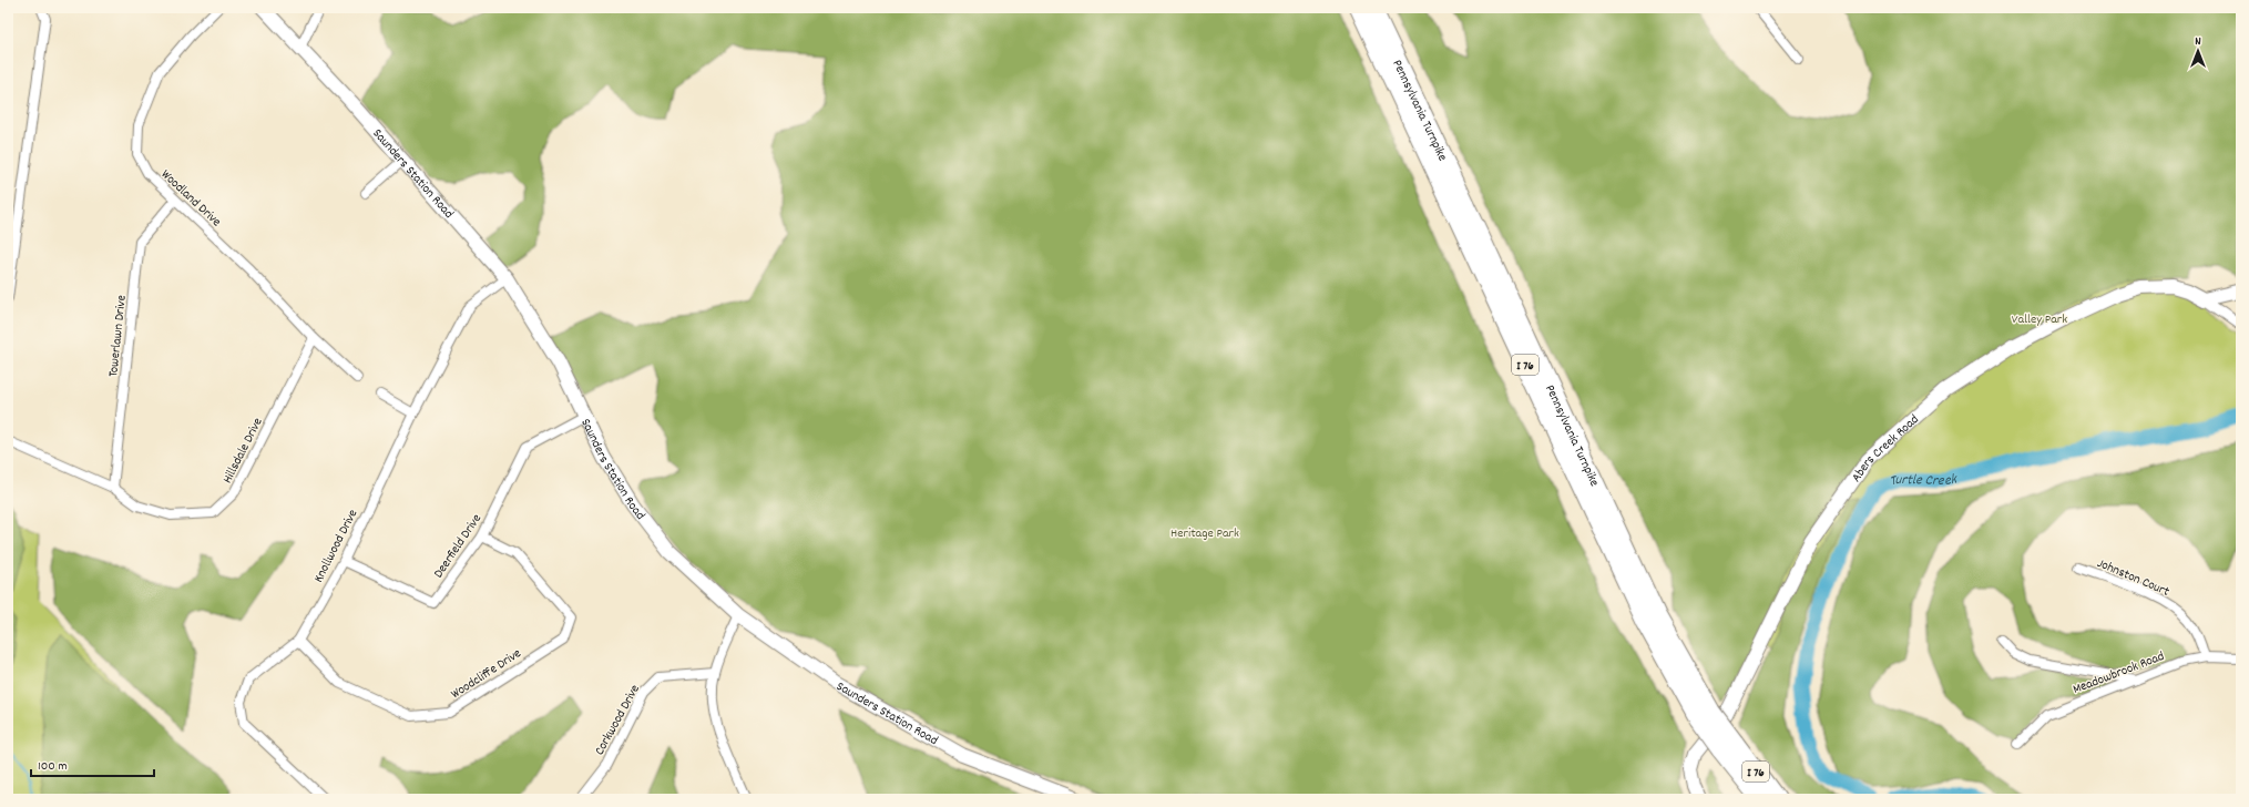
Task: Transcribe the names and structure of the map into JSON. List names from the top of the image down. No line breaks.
{"streets":{"highway":["Pennsylvania Turnpike","I 76"],"street":["Saunders Station Road","Woodland Drive","Towerlawn Drive","Abers Creek Road","Hillsdale Drive","Knollwood Drive","Deerfield Drive","Johnston Court","Meadowbrook Road","Woodcliffe Drive","Corkwood Drive"]},"crossings":[["Saunders Station Road","Knollwood Drive"],["Saunders Station Road","Deerfield Drive"],["Woodland Drive","Towerlawn Drive"],["Woodland Drive","Hillsdale Drive"],["Towerlawn Drive","Hillsdale Drive"],["Knollwood Drive","Deerfield Drive"],["Knollwood Drive","Woodcliffe Drive"],["Deerfield Drive","Woodcliffe Drive"],["Johnston Court","Meadowbrook Road"]],"water":["Turtle Creek"],"parks":["Valley Park","Heritage Park"],"scale_bar":"100 m","north":"top"}
